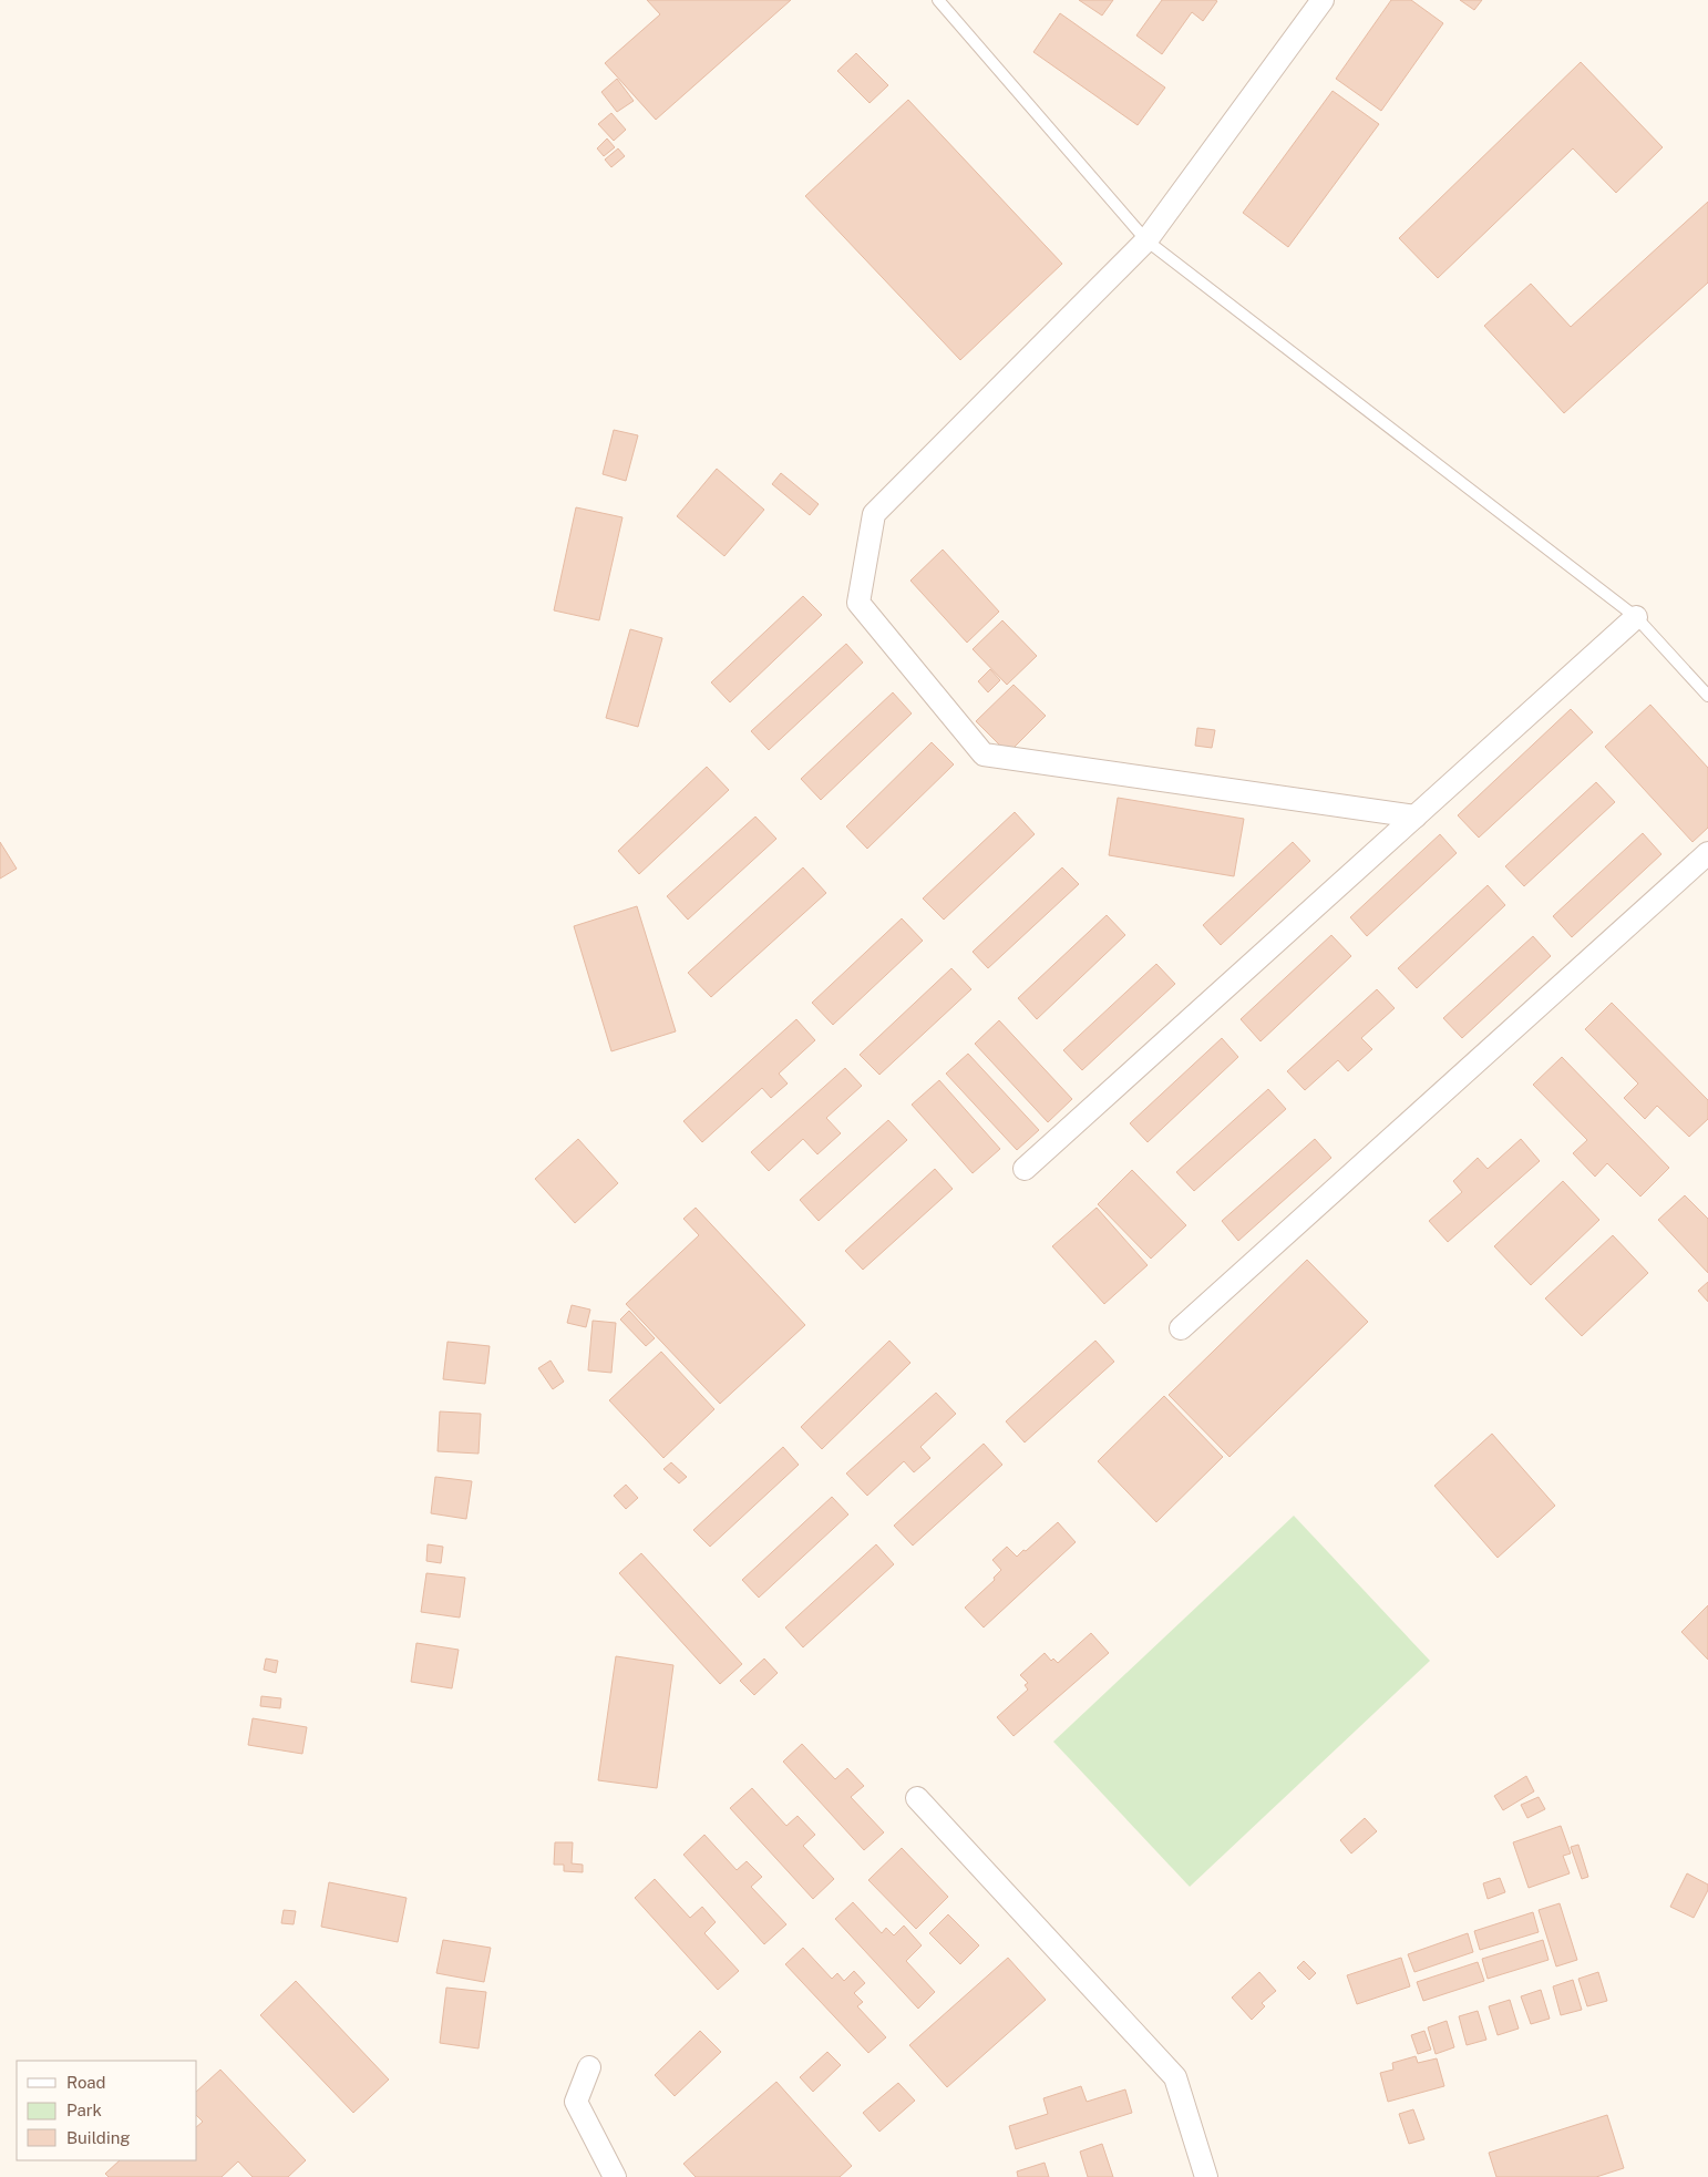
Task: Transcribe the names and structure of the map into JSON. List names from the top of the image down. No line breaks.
{"legend":["Road","Park","Building"]}
